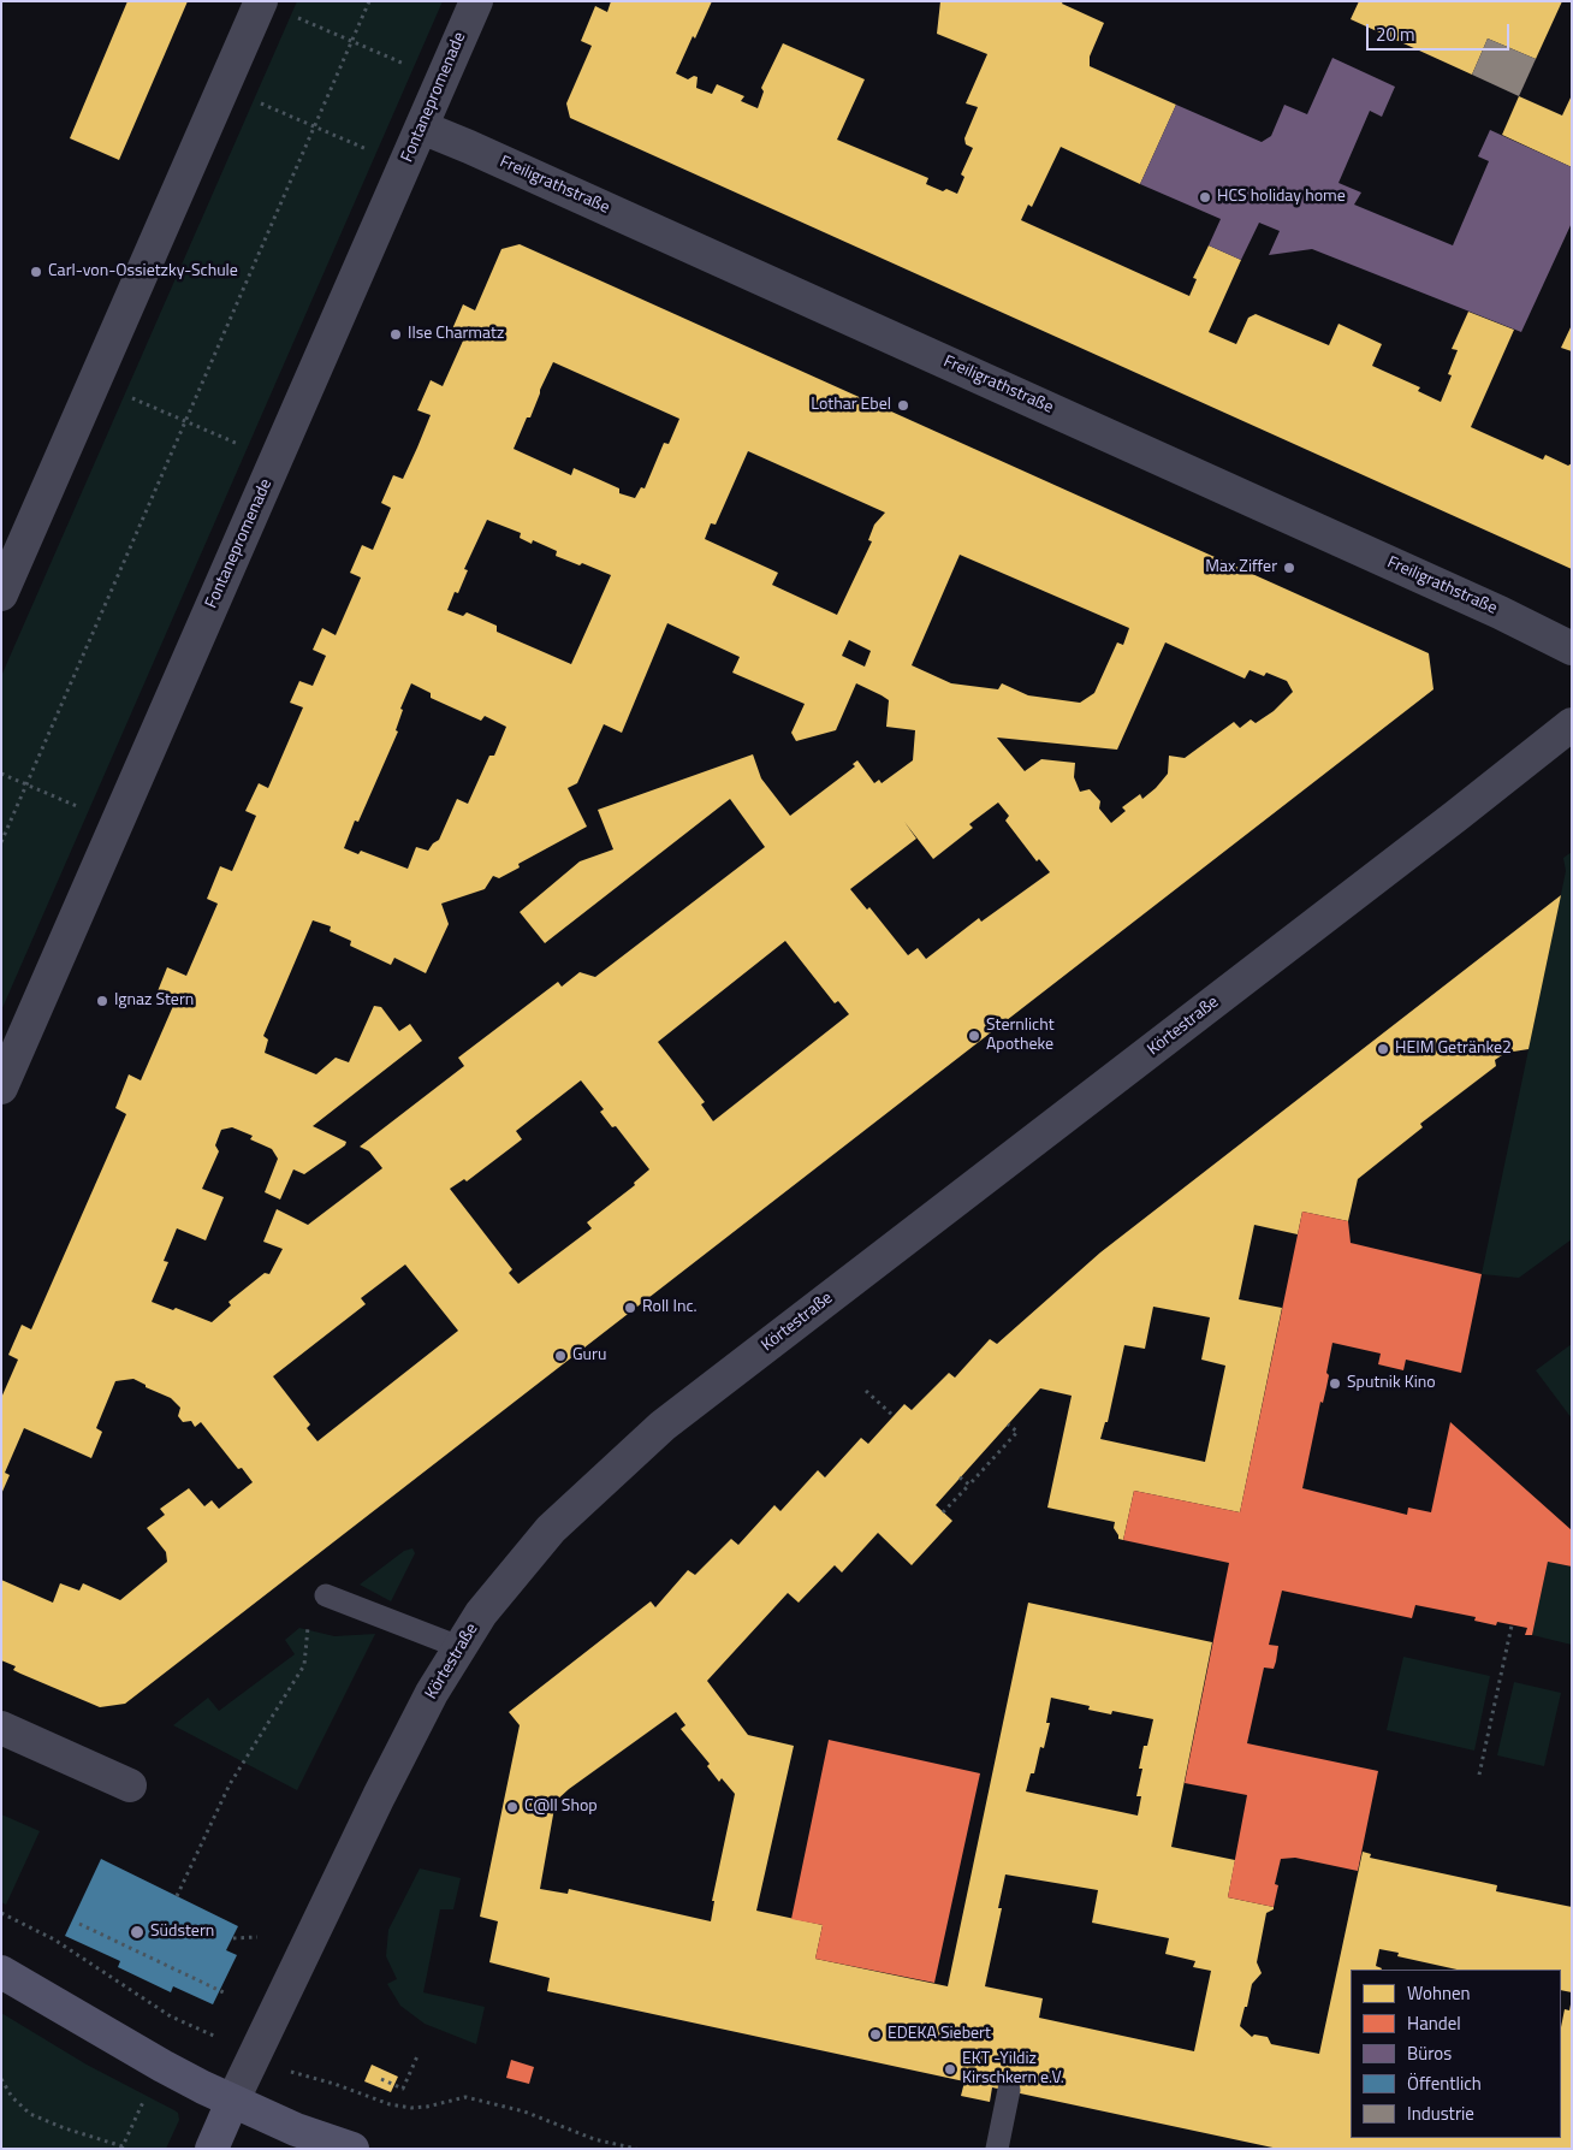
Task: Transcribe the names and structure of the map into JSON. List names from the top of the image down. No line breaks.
{"streets":{"street":["Fontanepromenade","Freiligrathstraße","Körtestraße"]},"crossings":[["Fontanepromenade","Freiligrathstraße"]],"places":["HCS holiday home","Carl-von-Ossietzky-Schule","Ilse Charmatz","Lothar Ebel","Max Ziffer","Ignaz Stern","Sternlicht Apotheke","HEIM Getränke2","Roll Inc.","Guru","Sputnik Kino","C@ll Shop","Südstern","EDEKA Siebert","EKT -Yildiz Kirschkern e.V."],"legend":["Wohnen","Handel","Büros","Öffentlich","Industrie"],"scale_bar":"20 m"}
